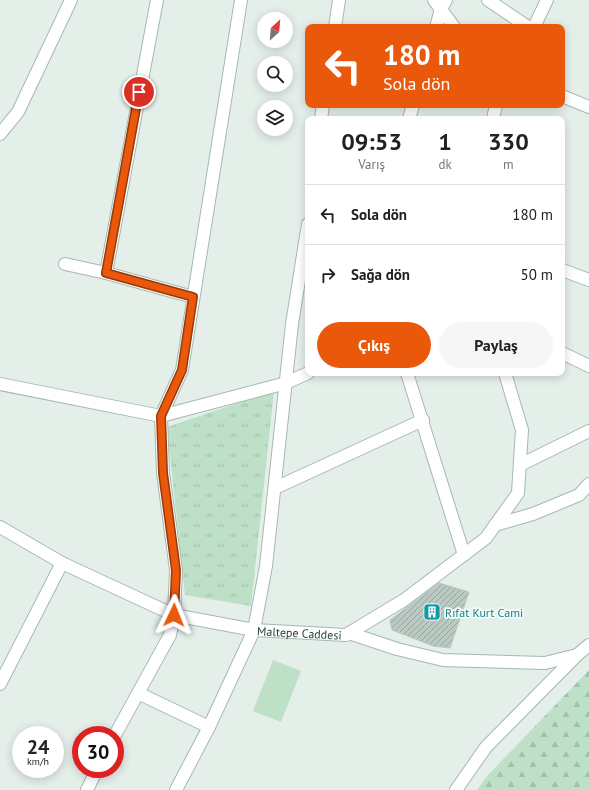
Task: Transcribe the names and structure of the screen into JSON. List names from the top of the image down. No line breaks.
{"streets":{"street":["Maltepe Caddesi"]},"places":{"building":["Rıfat Kurt Cami"]},"north":"top right","page":{"turn":["180 m","Sola dön"],"eta":["09:53","Varış","1","dk","330","m"],"list":[{"name":"Sola dön","value":"180 m"},{"name":"Sağa dön","value":"50 m"}],"buttons":["Çıkış","Paylaş"],"speed":"24 km/h","limit":"30"}}
